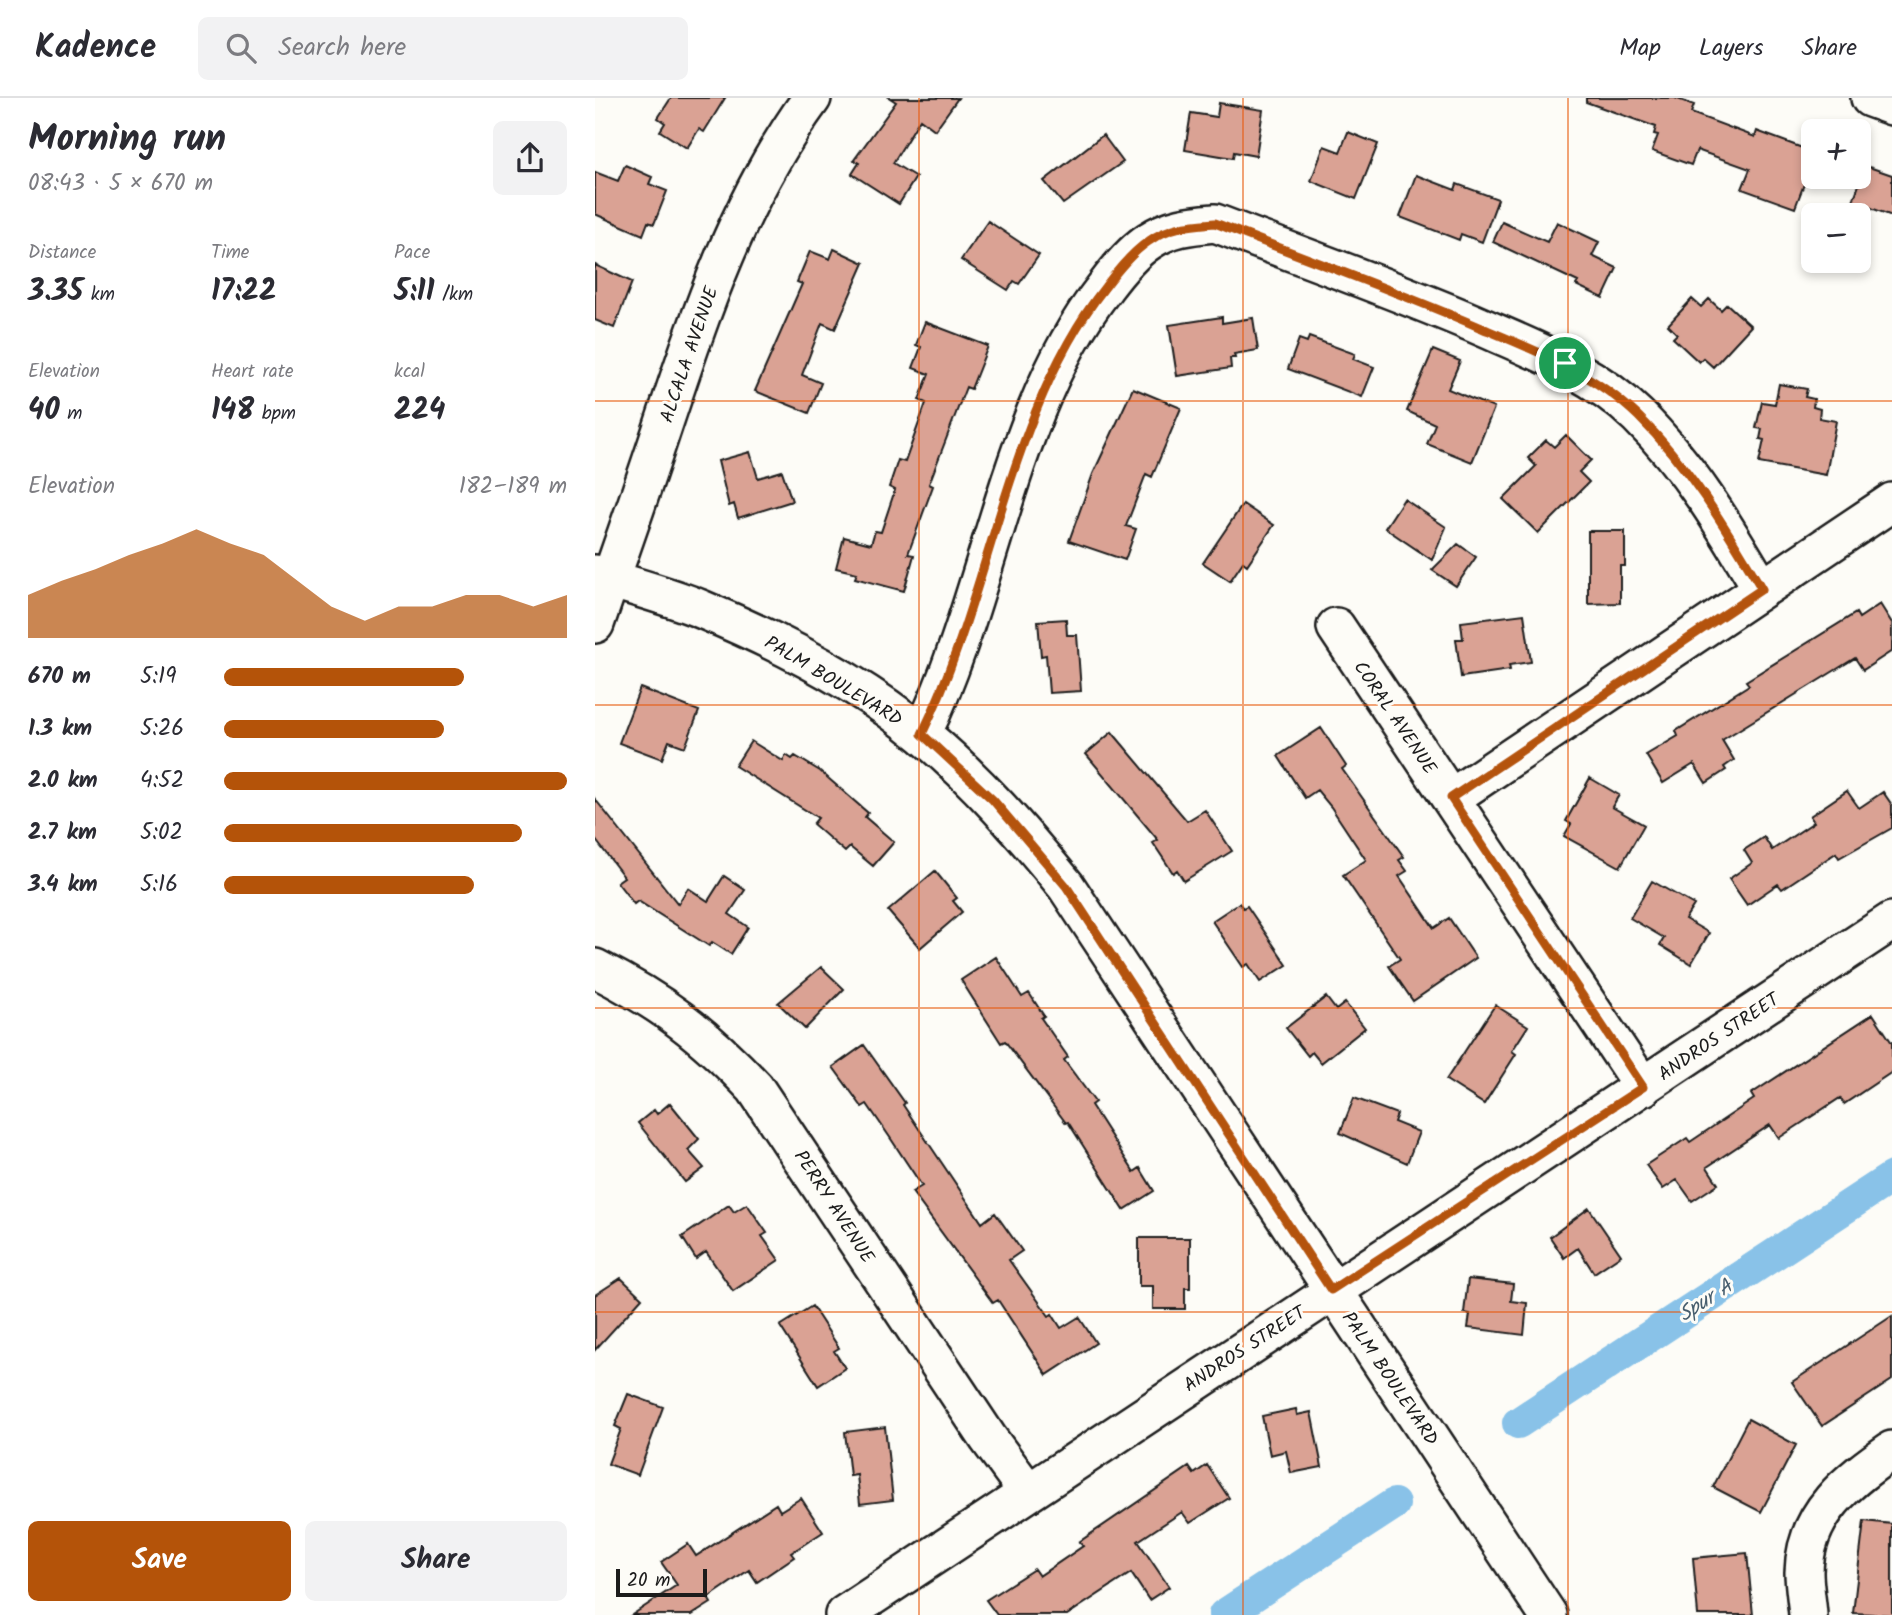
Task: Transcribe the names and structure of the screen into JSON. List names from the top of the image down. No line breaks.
{"streets":{"street":["ALCALA AVENUE","PALM BOULEVARD","CORAL AVENUE","ANDROS STREET","PERRY AVENUE"]},"crossings":[["ALCALA AVENUE","PALM BOULEVARD"],["PALM BOULEVARD","ANDROS STREET"],["CORAL AVENUE","ANDROS STREET"],["ANDROS STREET","PERRY AVENUE"]],"water":["Spur A"],"scale_bar":"20 m","page":{"header":"Kadence","search":"Search here","nav":["Map","Layers","Share"],"heading":["Morning run","08:43 · 5 × 670 m"],"map_buttons":["+","−"],"stats":[["Distance","3.35 km"],["Time","17:22"],["Pace","5:11 /km"],["Elevation","40 m"],["Heart rate","148 bpm"],["kcal","224"]],"chart":["Elevation","182–189 m"],"list":[{"name":"670 m","note":"5:19"},{"name":"1.3 km","note":"5:26"},{"name":"2.0 km","note":"4:52"},{"name":"2.7 km","note":"5:02"},{"name":"3.4 km","note":"5:16"}],"buttons":["Save","Share"],"scale":"20 m"}}
